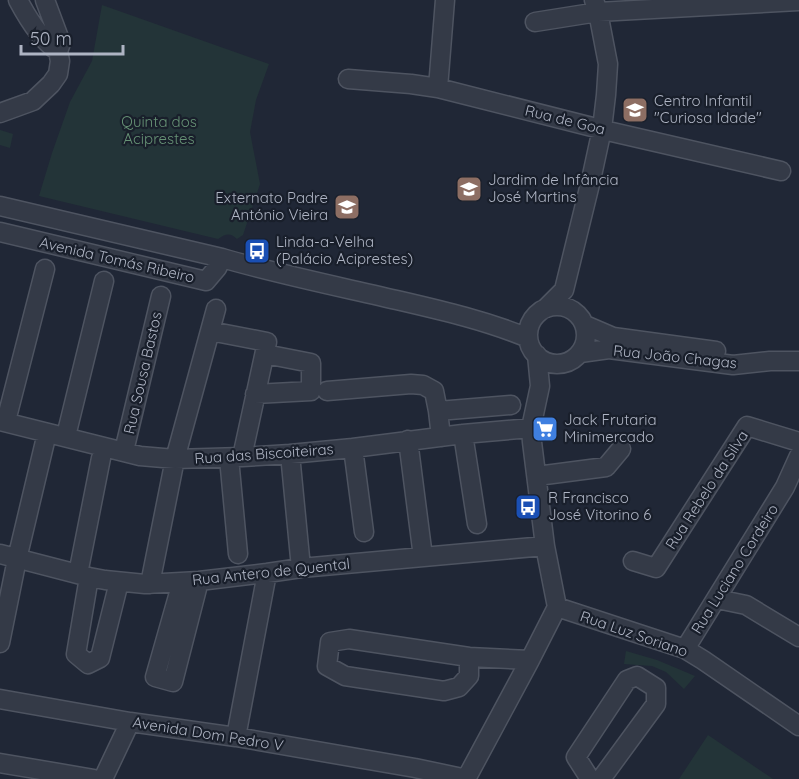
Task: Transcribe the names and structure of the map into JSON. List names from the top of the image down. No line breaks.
{"streets":{"street":["Rua de Goa","Avenida Tomás Ribeiro","Rua João Chagas","Rua Sousa Bastos","Rua das Biscoiteiras","Rua Rebelo da Silva","Rua Luciano Cordeiro","Rua Antero de Quental","Rua Luz Soriano","Avenida Dom Pedro V"]},"crossings":[["Avenida Tomás Ribeiro","Rua João Chagas"],["Rua Sousa Bastos","Rua das Biscoiteiras"],["Rua Luciano Cordeiro","Rua Luz Soriano"]],"parks":["Quinta dos Aciprestes"],"places":{"school or university":["Centro Infantil \"Curiosa Idade\"","Jardim de Infância José Martins","Externato Padre António Vieira"],"bus stop":["Linda-a-Velha (Palácio Aciprestes)","R Francisco José Vitorino 6"],"supermarket":["Jack Frutaria Minimercado"]},"scale_bar":"50 m"}
